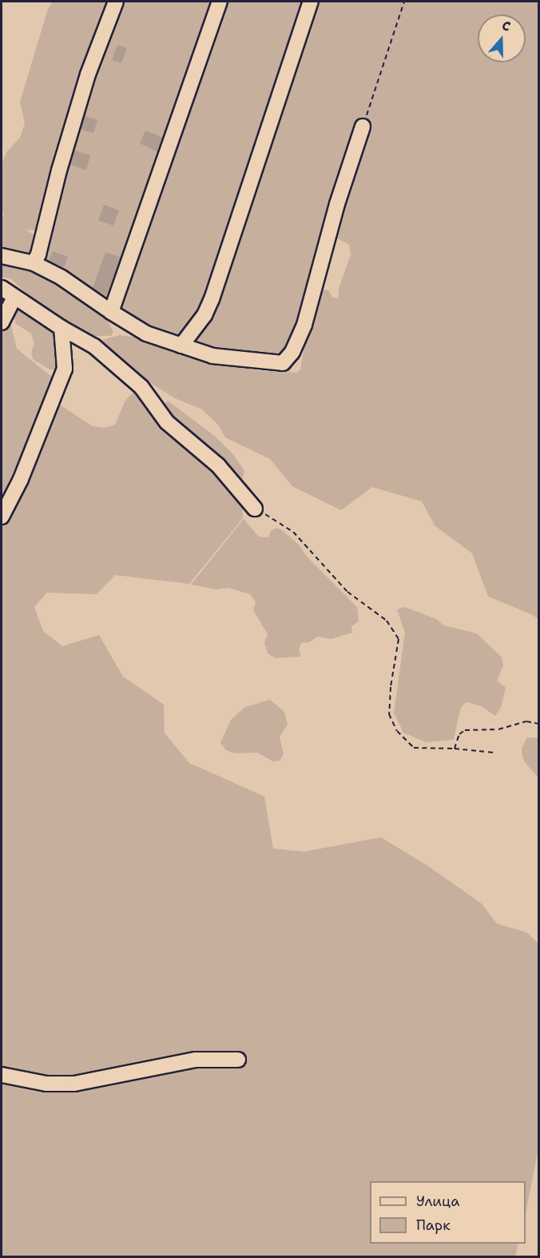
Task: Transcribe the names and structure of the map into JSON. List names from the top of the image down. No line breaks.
{"legend":["Улица","Парк"],"north":"top"}
